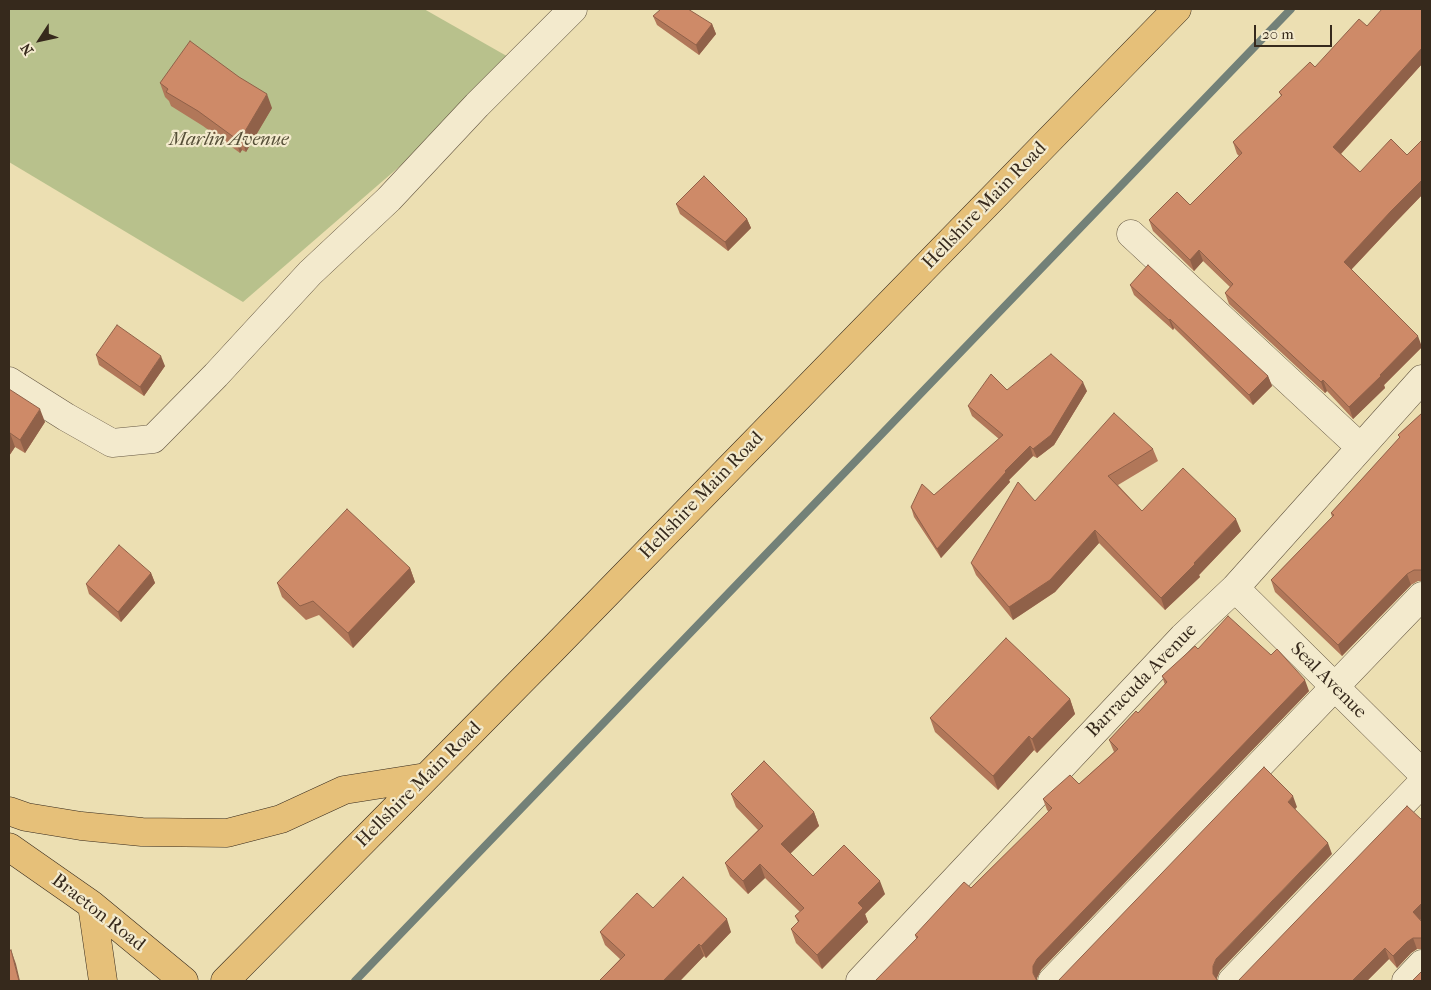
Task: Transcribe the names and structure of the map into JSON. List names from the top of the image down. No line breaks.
{"streets":{"main road":["Hellshire Main Road","Braeton Road"],"street":["Barracuda Avenue","Seal Avenue"]},"crossings":[["Barracuda Avenue","Seal Avenue"]],"parks":["Marlin Avenue"],"scale_bar":"20 m","north":"bottom left"}
